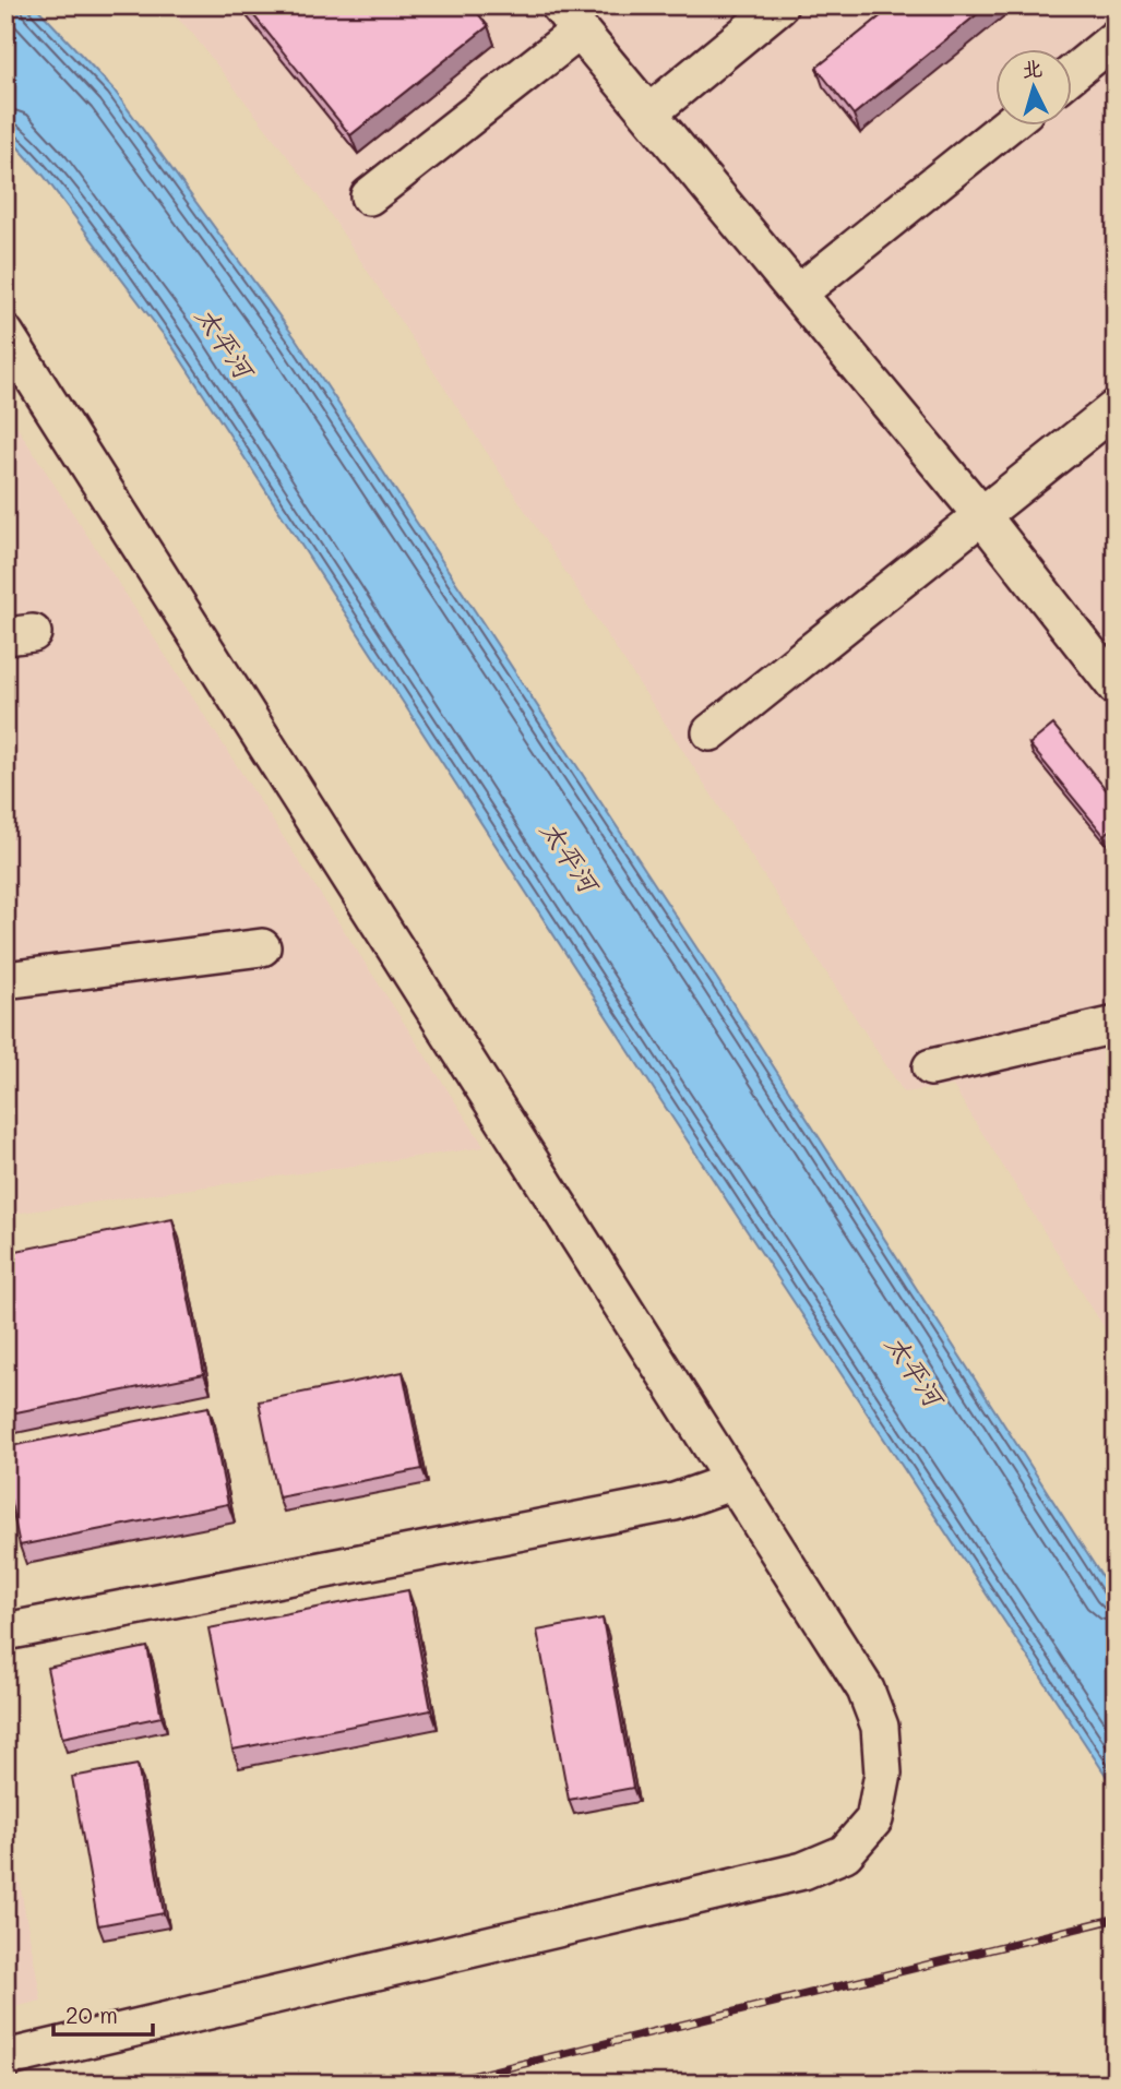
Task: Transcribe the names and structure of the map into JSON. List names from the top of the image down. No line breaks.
{"water":["太平河"],"scale_bar":"20 m","north":"top"}
